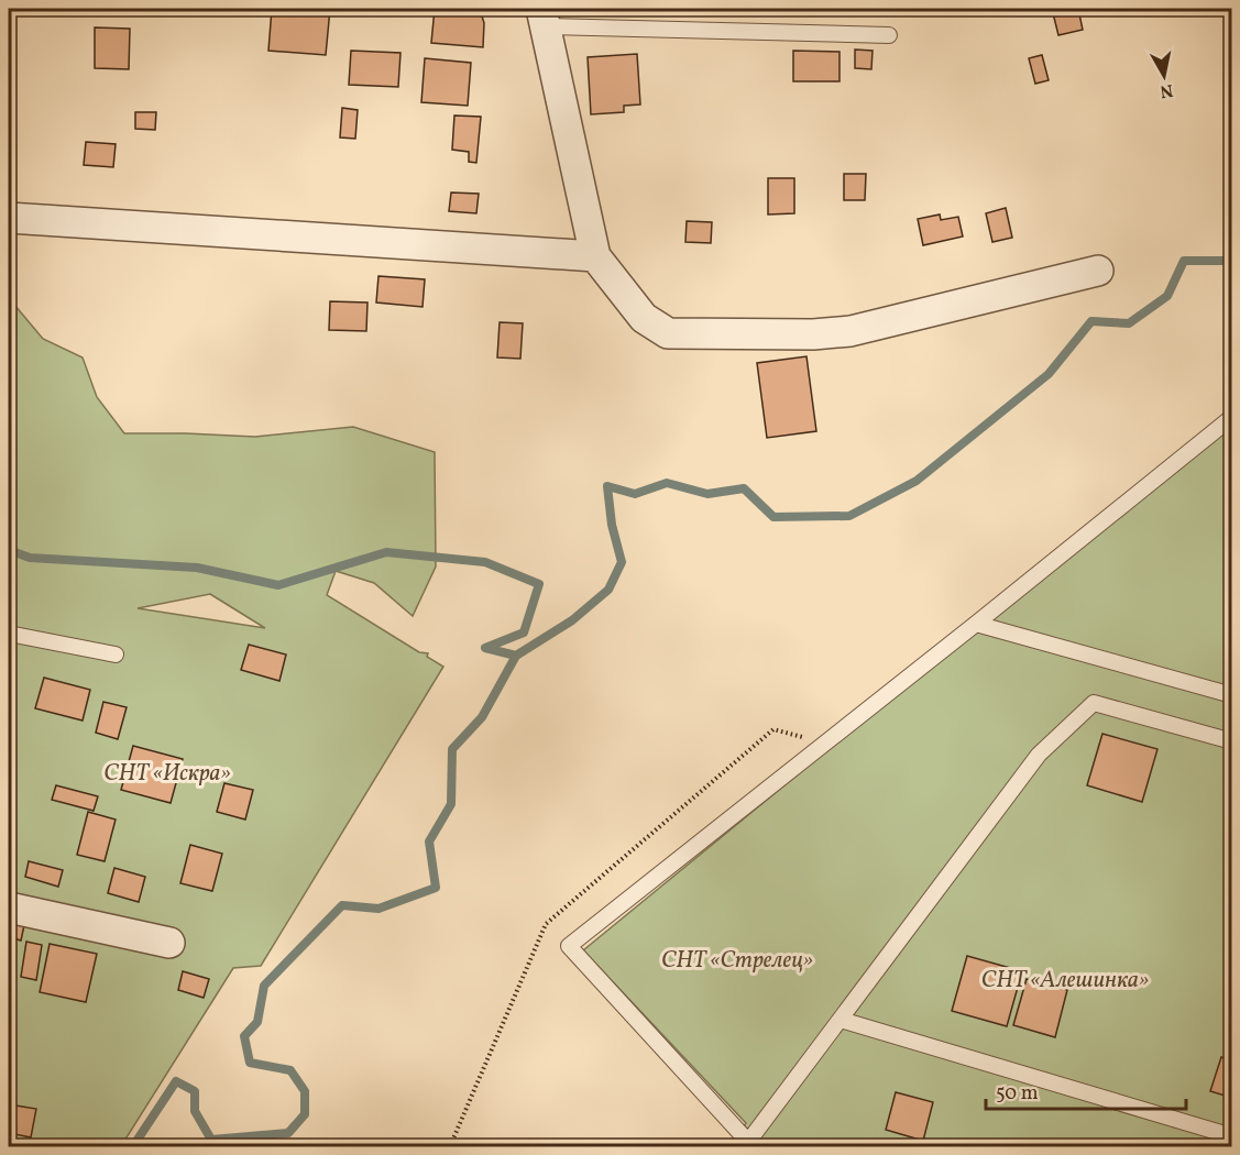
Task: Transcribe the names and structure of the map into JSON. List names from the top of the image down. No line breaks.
{"parks":["СНТ «Искра»","СНТ «Стрелец»","СНТ «Алешинка»"],"scale_bar":"50 m","north":"bottom"}
